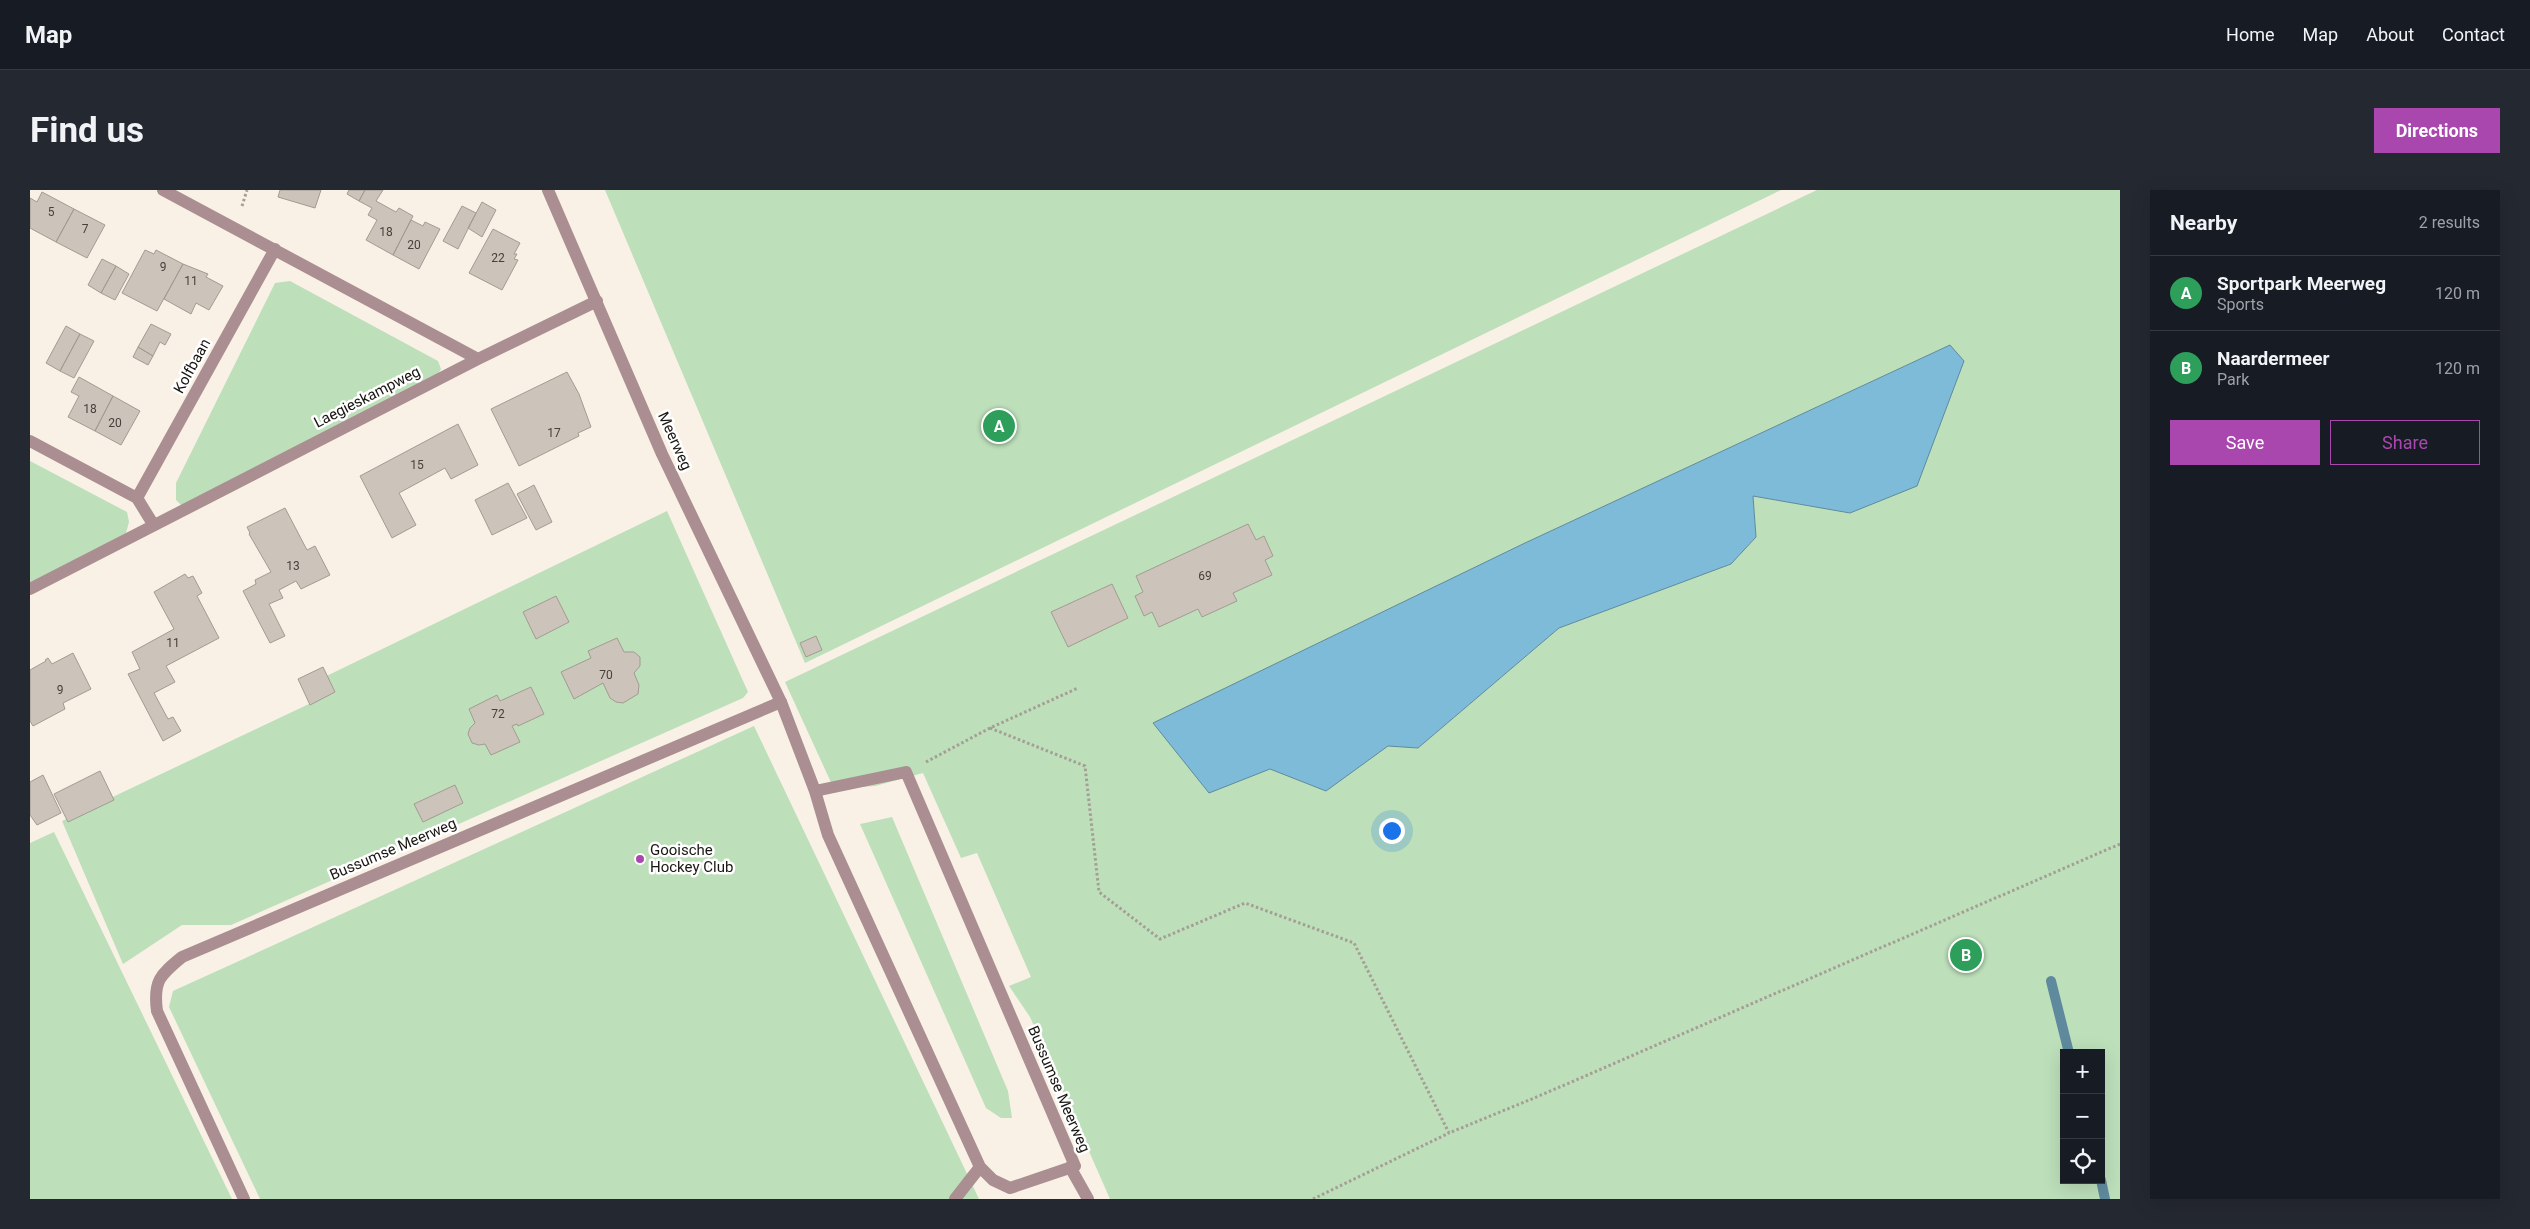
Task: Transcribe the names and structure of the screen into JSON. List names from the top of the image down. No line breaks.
{"streets":{"street":["Kolfbaan","Laegieskampweg","Meerweg","Bussumse Meerweg"]},"crossings":[["Laegieskampweg","Meerweg"],["Meerweg","Bussumse Meerweg"]],"places":["Gooische Hockey Club"],"house_numbers":["5","7","18","20","22","9","11","18","20","17","15","13","69","11","70","9","72"],"page":{"header":"Map","nav":["Home","Map","About","Contact"],"buttons":["Directions",["Save","Share"]],"title":"Find us","heading":["Nearby","2 results"],"list":[{"mark":"A","name":"Sportpark Meerweg","note":"Sports","value":"120 m"},{"mark":"B","name":"Naardermeer","note":"Park","value":"120 m"}],"pins":["A","B"],"map_buttons":["+","−"]}}
